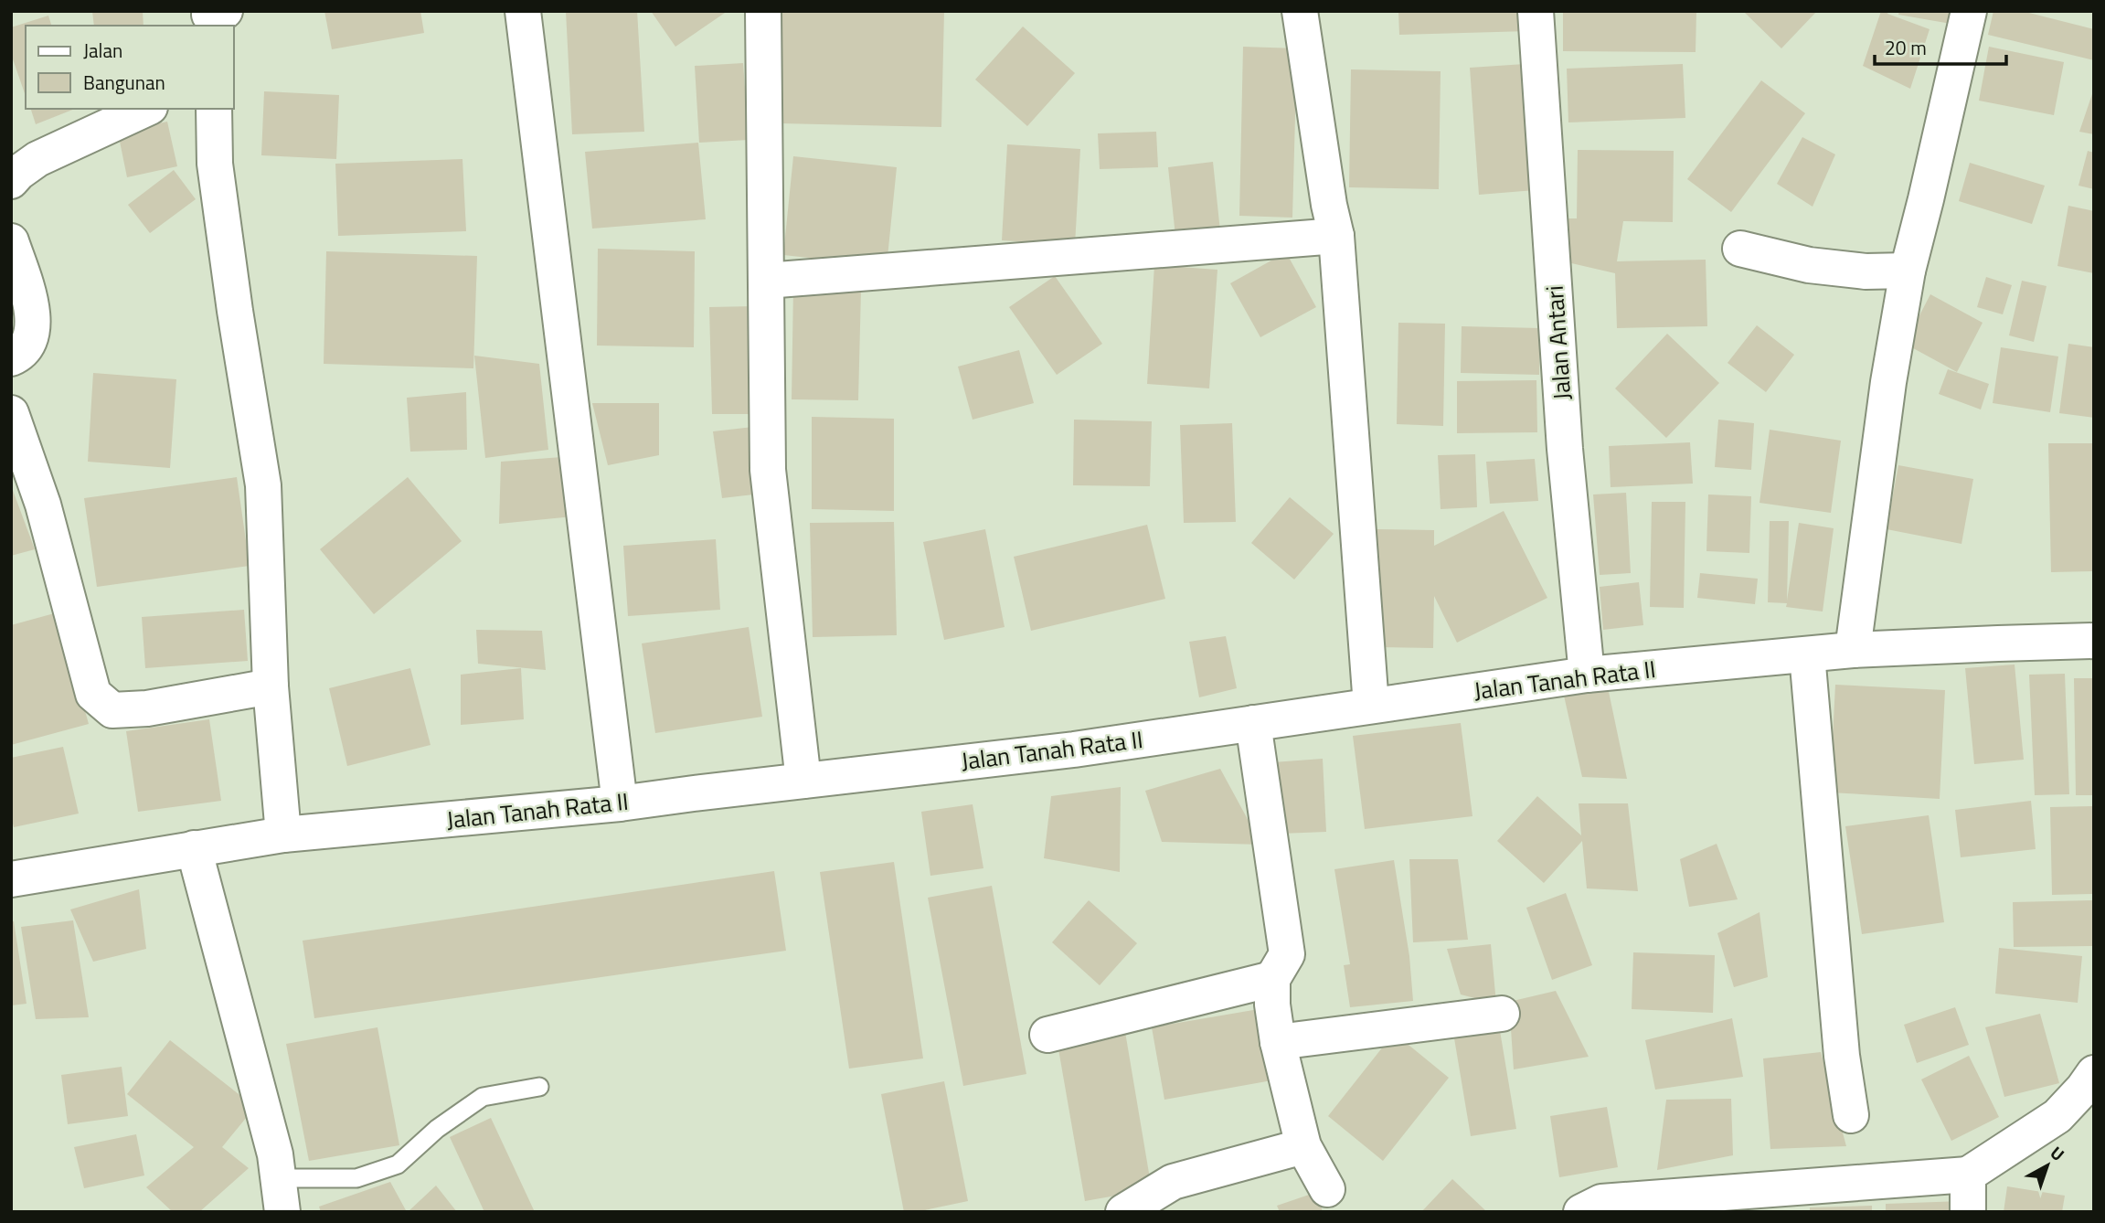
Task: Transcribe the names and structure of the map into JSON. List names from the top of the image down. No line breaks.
{"streets":{"street":["Jalan Antari","Jalan Tanah Rata II"]},"crossings":[["Jalan Antari","Jalan Tanah Rata II"]],"legend":["Jalan","Bangunan"],"scale_bar":"20 m","north":"top right"}
